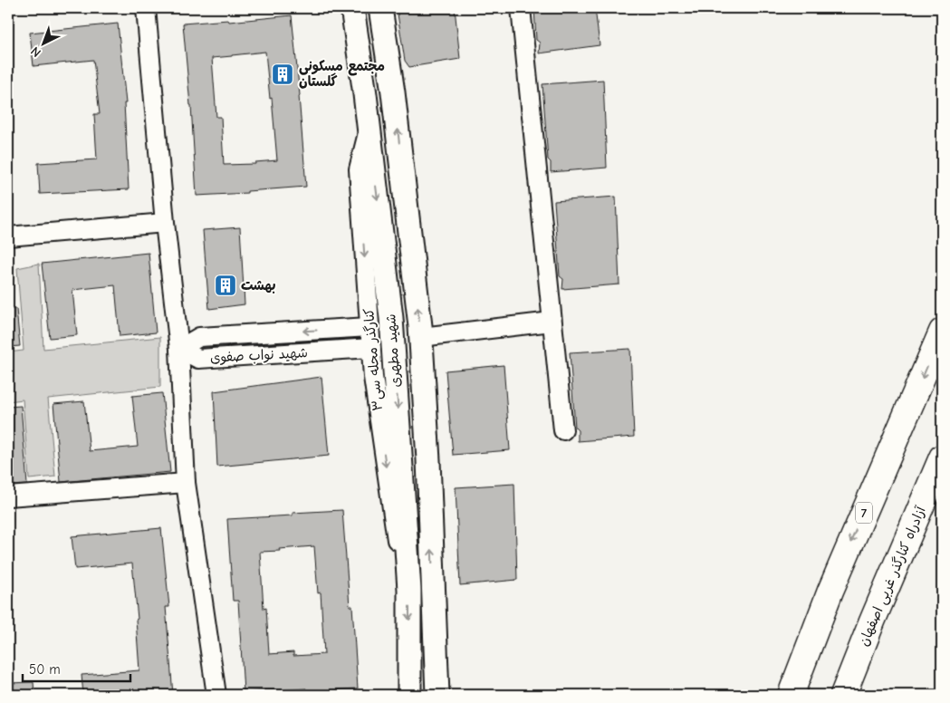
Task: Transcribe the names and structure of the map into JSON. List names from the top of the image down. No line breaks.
{"streets":{"highway":["7","آزادراه کنارگذر غربی اصفهان"],"main road":["شهید مطهری"],"street":["شهید نواب صفوی","کنارگذر محله سی۳"]},"crossings":[["شهید مطهری","کنارگذر محله سی۳"],["شهید نواب صفوی","کنارگذر محله سی۳"]],"one_way":["کنارگذر محله سی۳"],"places":{"building":["مجتمع مسکونی گلستان","بهشت"]},"scale_bar":"50 m","north":"bottom left"}
